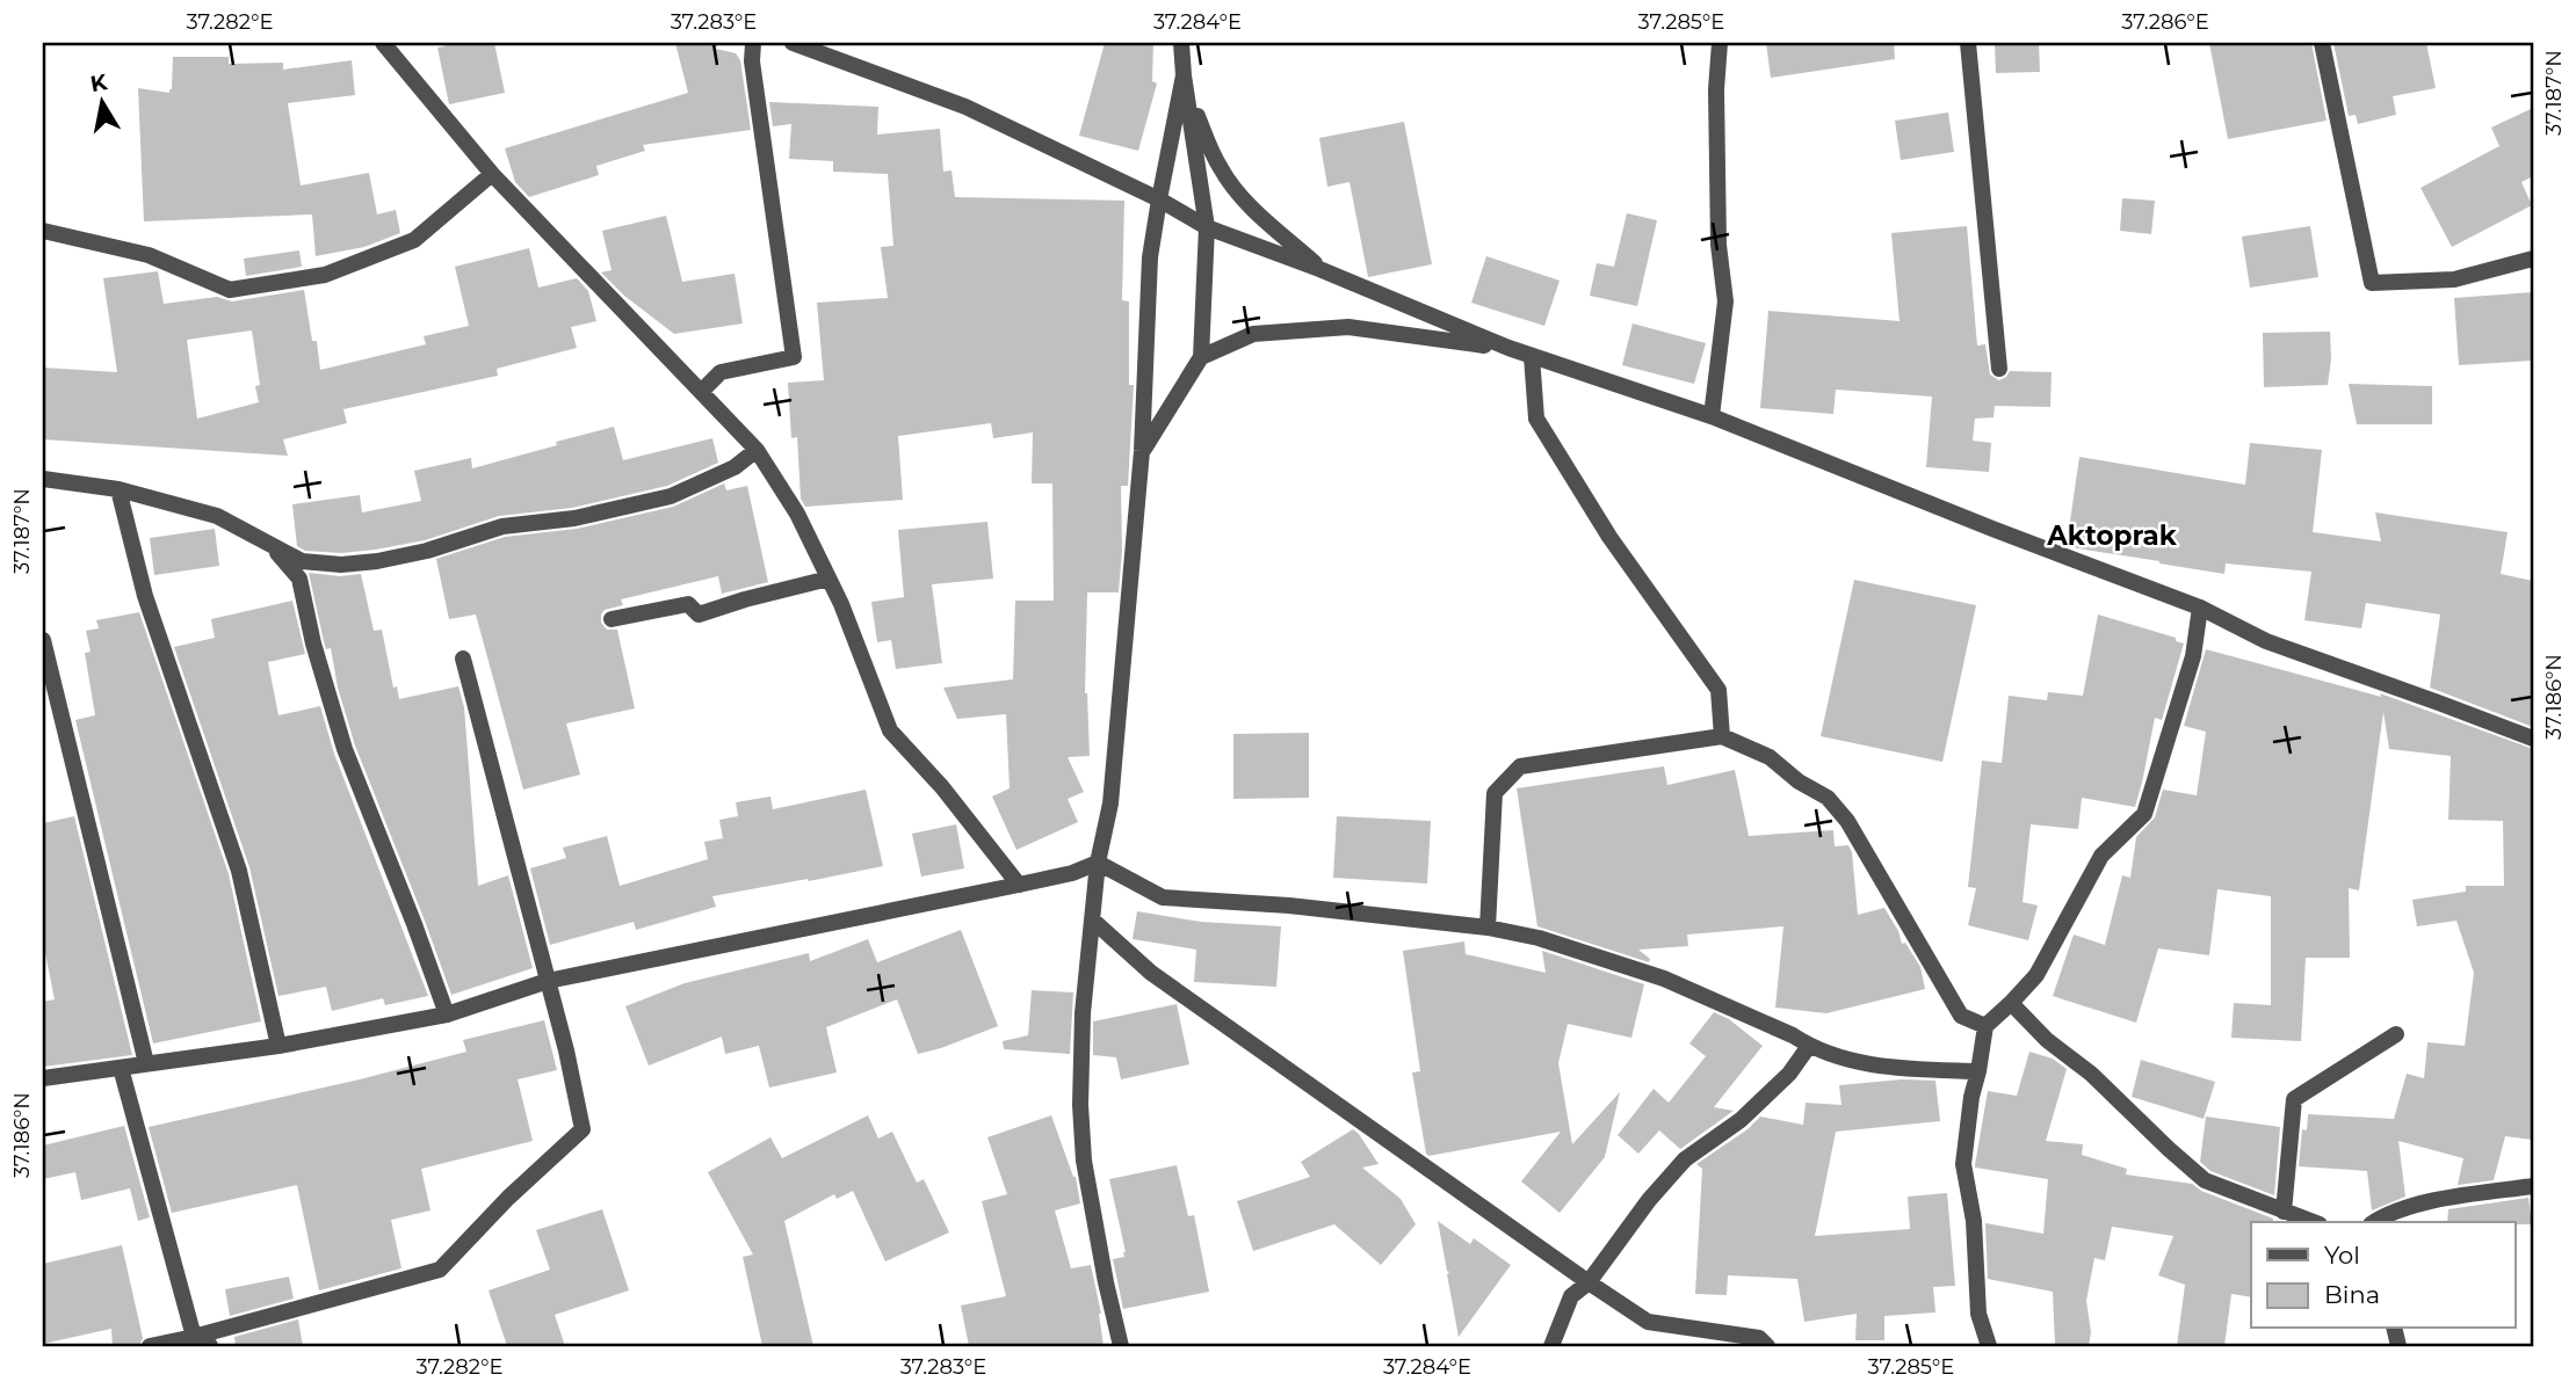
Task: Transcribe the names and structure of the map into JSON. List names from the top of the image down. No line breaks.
{"districts":["Aktoprak"],"legend":["Yol","Bina"],"north":"top","coordinates":["37.282°E","37.283°E","37.284°E","37.285°E","37.286°E","37.187°N","37.186°N"]}
